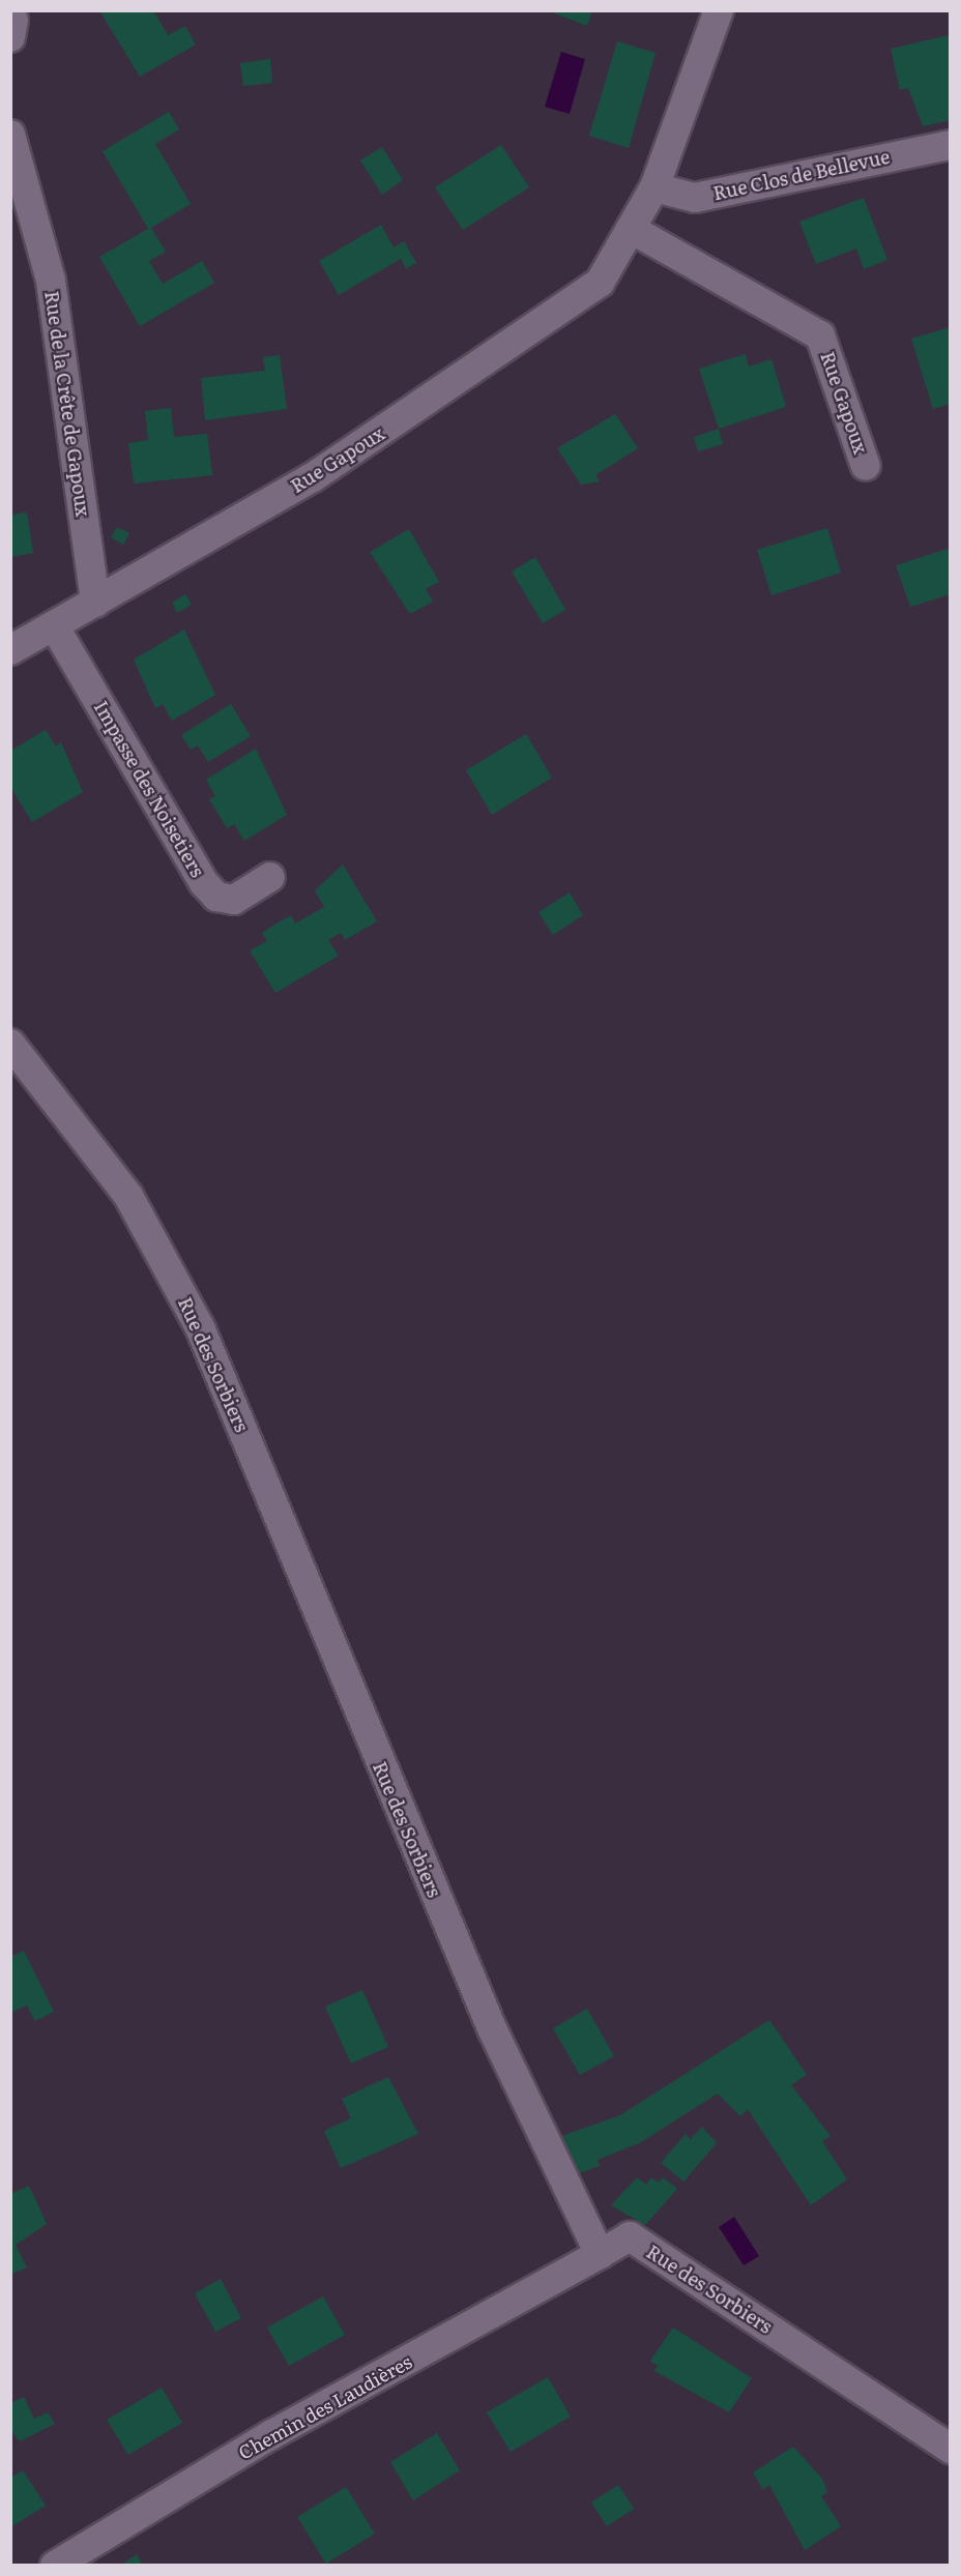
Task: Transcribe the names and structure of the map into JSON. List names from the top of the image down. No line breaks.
{"streets":{"street":["Rue Clos de Bellevue","Rue Gapoux","Rue de la Crête de Gapoux","Impasse des Noisetiers","Rue des Sorbiers","Chemin des Laudières"]},"crossings":[["Rue Clos de Bellevue","Rue Gapoux"],["Rue Gapoux","Rue de la Crête de Gapoux"],["Rue Gapoux","Impasse des Noisetiers"],["Rue des Sorbiers","Chemin des Laudières"]]}
